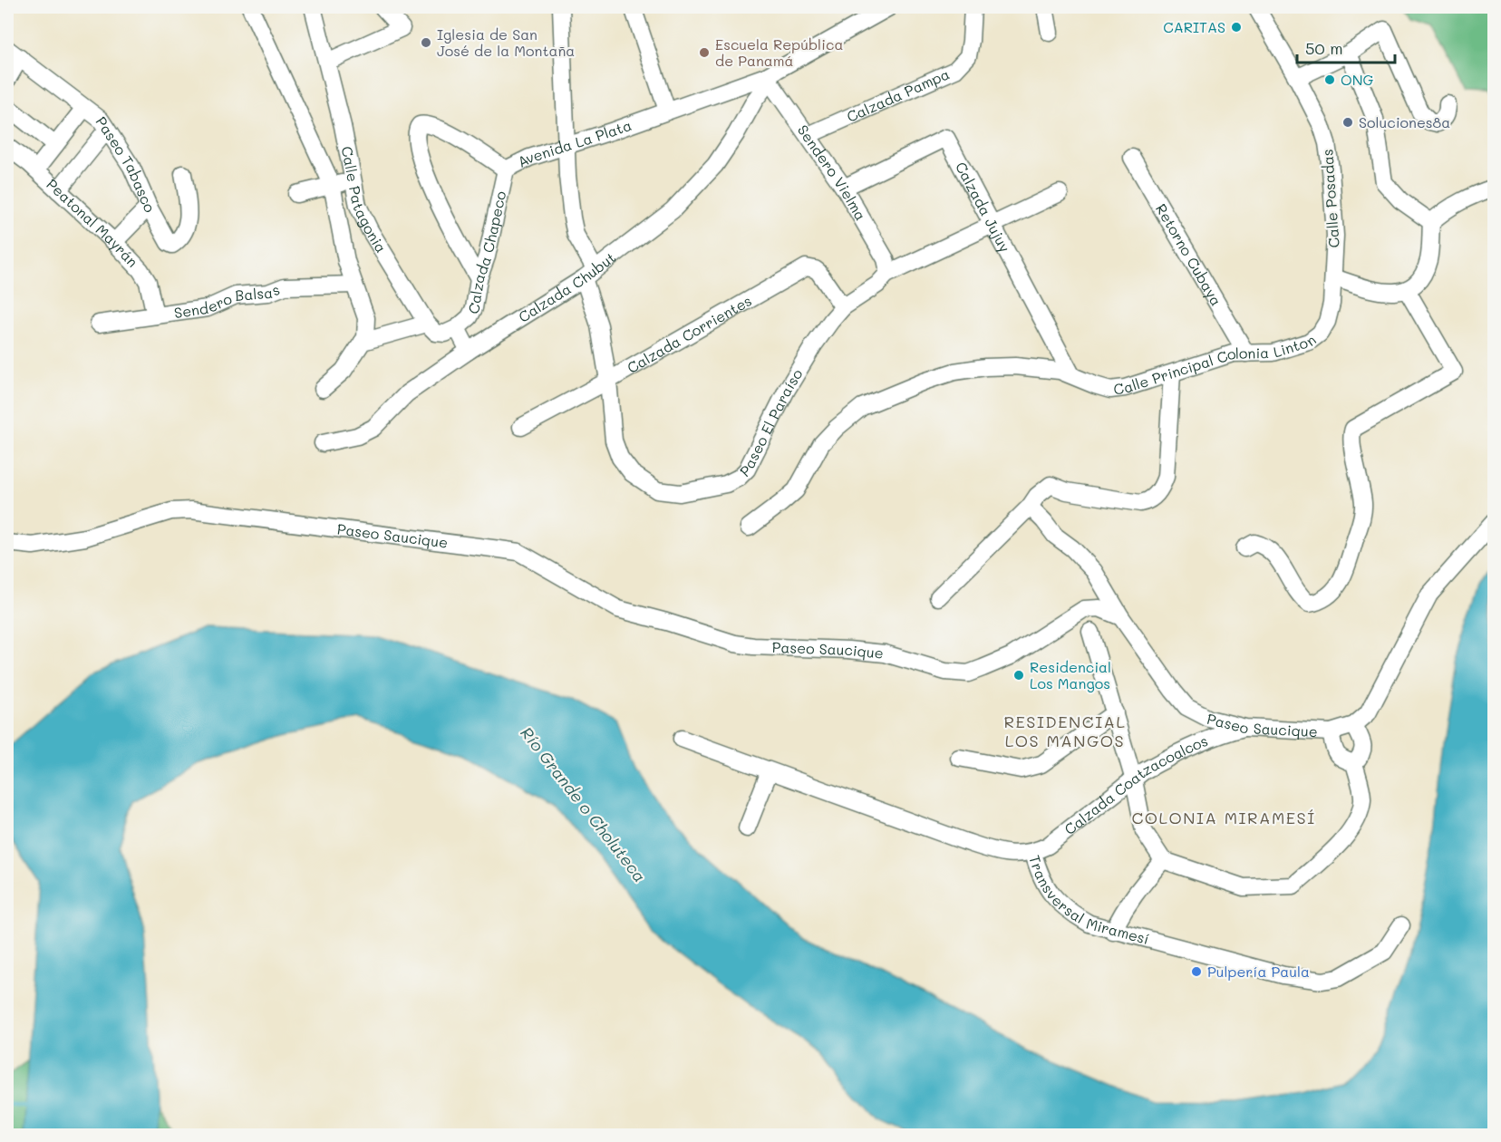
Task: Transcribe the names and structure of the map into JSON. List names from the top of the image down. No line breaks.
{"streets":{"street":["Calzada Pampa","Avenida La Plata","Paseo Tabasco","Sendero Vielma","Calle Patagonia","Calle Posadas","Calzada Jujuy","Peatonal Mayrán","Calzada Chapeco","Retorno Cubaya","Calzada Chubut","Sendero Balsas","Calzada Corrientes","Calle Principal Colonia Linton","Paseo El Paraíso","Paseo Saucique","Calzada Coatzacoalcos","Transversal Miramesí"]},"crossings":[["Calzada Pampa","Sendero Vielma"],["Avenida La Plata","Sendero Vielma"],["Avenida La Plata","Calzada Chapeco"],["Avenida La Plata","Calzada Chubut"],["Avenida La Plata","Paseo El Paraíso"],["Sendero Vielma","Calzada Jujuy"],["Sendero Vielma","Calzada Chubut"],["Sendero Vielma","Paseo El Paraíso"],["Calle Posadas","Calle Principal Colonia Linton"],["Calzada Jujuy","Calle Principal Colonia Linton"],["Calzada Jujuy","Paseo El Paraíso"],["Peatonal Mayrán","Sendero Balsas"],["Retorno Cubaya","Calle Principal Colonia Linton"],["Calzada Chubut","Paseo El Paraíso"],["Calzada Corrientes","Paseo El Paraíso"],["Paseo Saucique","Calzada Coatzacoalcos"],["Calzada Coatzacoalcos","Transversal Miramesí"]],"districts":["RESIDENCIAL LOS MANGOS","COLONIA MIRAMESÍ"],"water":["Río Grande o Choluteca"],"places":["CARITAS","Iglesia de San José de la Montaña","Escuela República de Panamá","ONG","Soluciones8a","Residencial Los Mangos","Pulpería Paula"],"scale_bar":"50 m"}
